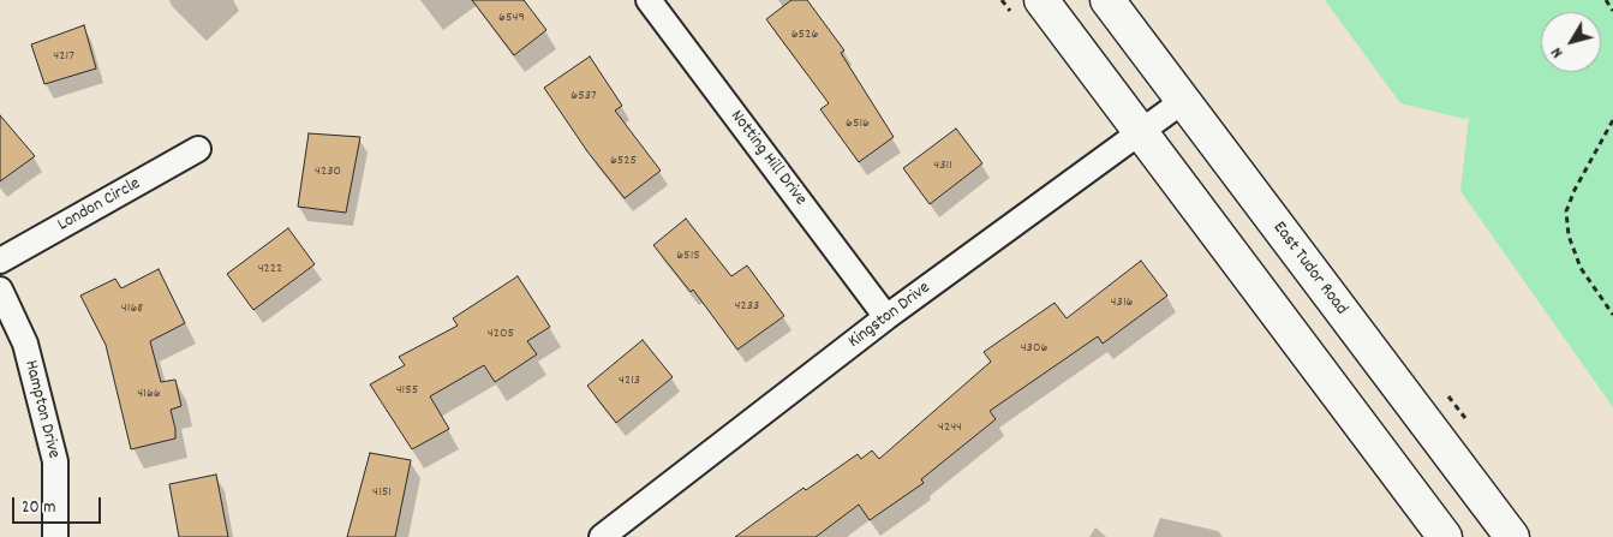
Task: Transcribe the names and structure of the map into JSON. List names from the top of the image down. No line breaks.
{"streets":{"main road":["East Tudor Road"],"street":["Notting Hill Drive","London Circle","Kingston Drive","Hampton Drive"]},"crossings":[["Notting Hill Drive","Kingston Drive"],["East Tudor Road","Kingston Drive"]],"house_numbers":["6549","6526","4217","6537","6516","6525","4311","4230","6515","4222","4316","4233","4168","4205","4306","4213","4155","4166","4244","4151"],"scale_bar":"20 m","north":"bottom left"}
